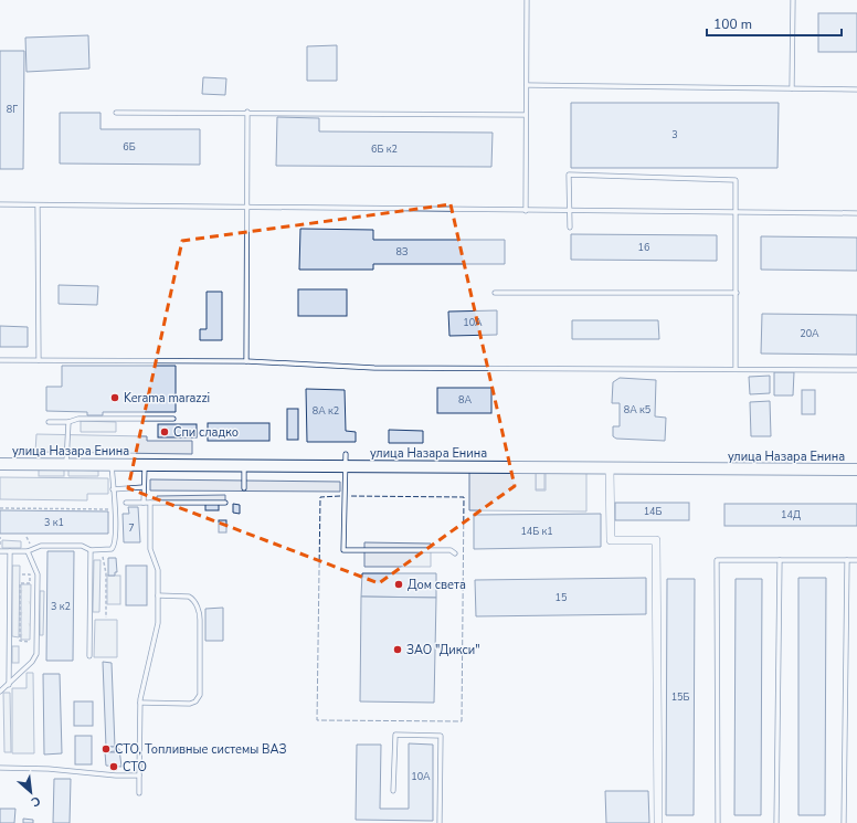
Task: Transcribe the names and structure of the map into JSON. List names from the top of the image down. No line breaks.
{"streets":{"main road":["улица Назара Енина"]},"places":["Kerama marazzi","Спи сладко","Дом света","ЗАО \"Дикси\"","СТО, Топливные системы ВАЗ","СТО"],"house_numbers":["8Г","3","6Б","6Б к2","16","8З","10А","20А","8А","8А к5","8А к2","14Б","14Д","3 к1","7","14Б к1","15","3 к2","15Б","10А"],"scale_bar":"100 m","north":"bottom right"}
